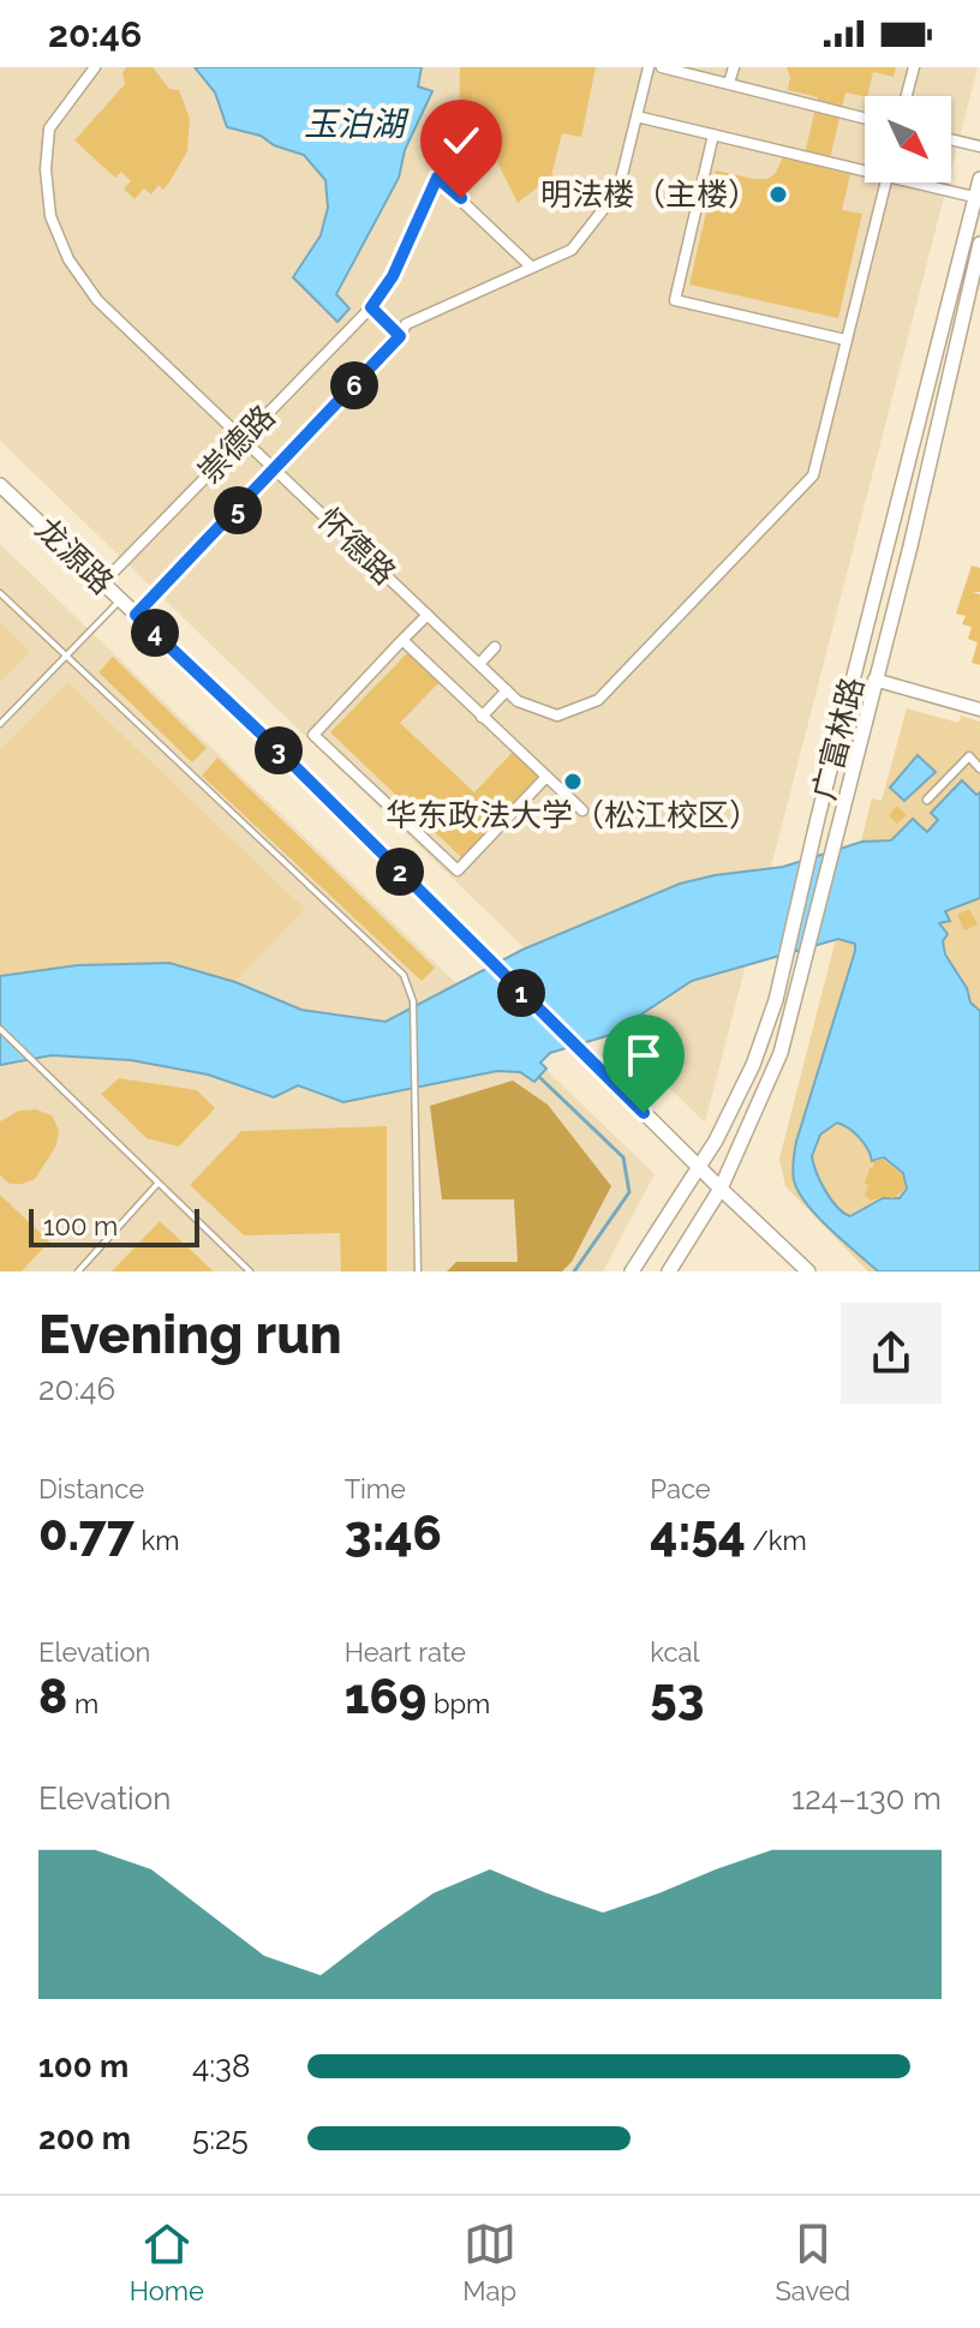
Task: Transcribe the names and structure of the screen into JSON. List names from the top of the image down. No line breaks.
{"streets":{"main road":["龙源路","广富林路"],"street":["崇德路","怀德路"]},"crossings":[["崇德路","怀德路"],["崇德路","龙源路"],["龙源路","广富林路"]],"water":["玉泊湖"],"places":["明法楼（主楼）","华东政法大学（松江校区）"],"scale_bar":"100 m","north":"bottom right","page":{"status":"20:46","pins":["6","5","4","3","2","1"],"scale":"100 m","heading":["Evening run","20:46"],"stats":[["Distance","0.77 km"],["Time","3:46"],["Pace","4:54 /km"],["Elevation","8 m"],["Heart rate","169 bpm"],["kcal","53"]],"chart":["Elevation","124–130 m"],"list":[{"name":"100 m","note":"4:38"},{"name":"200 m","note":"5:25"}],"tabs":["Home","Map","Saved"]}}
